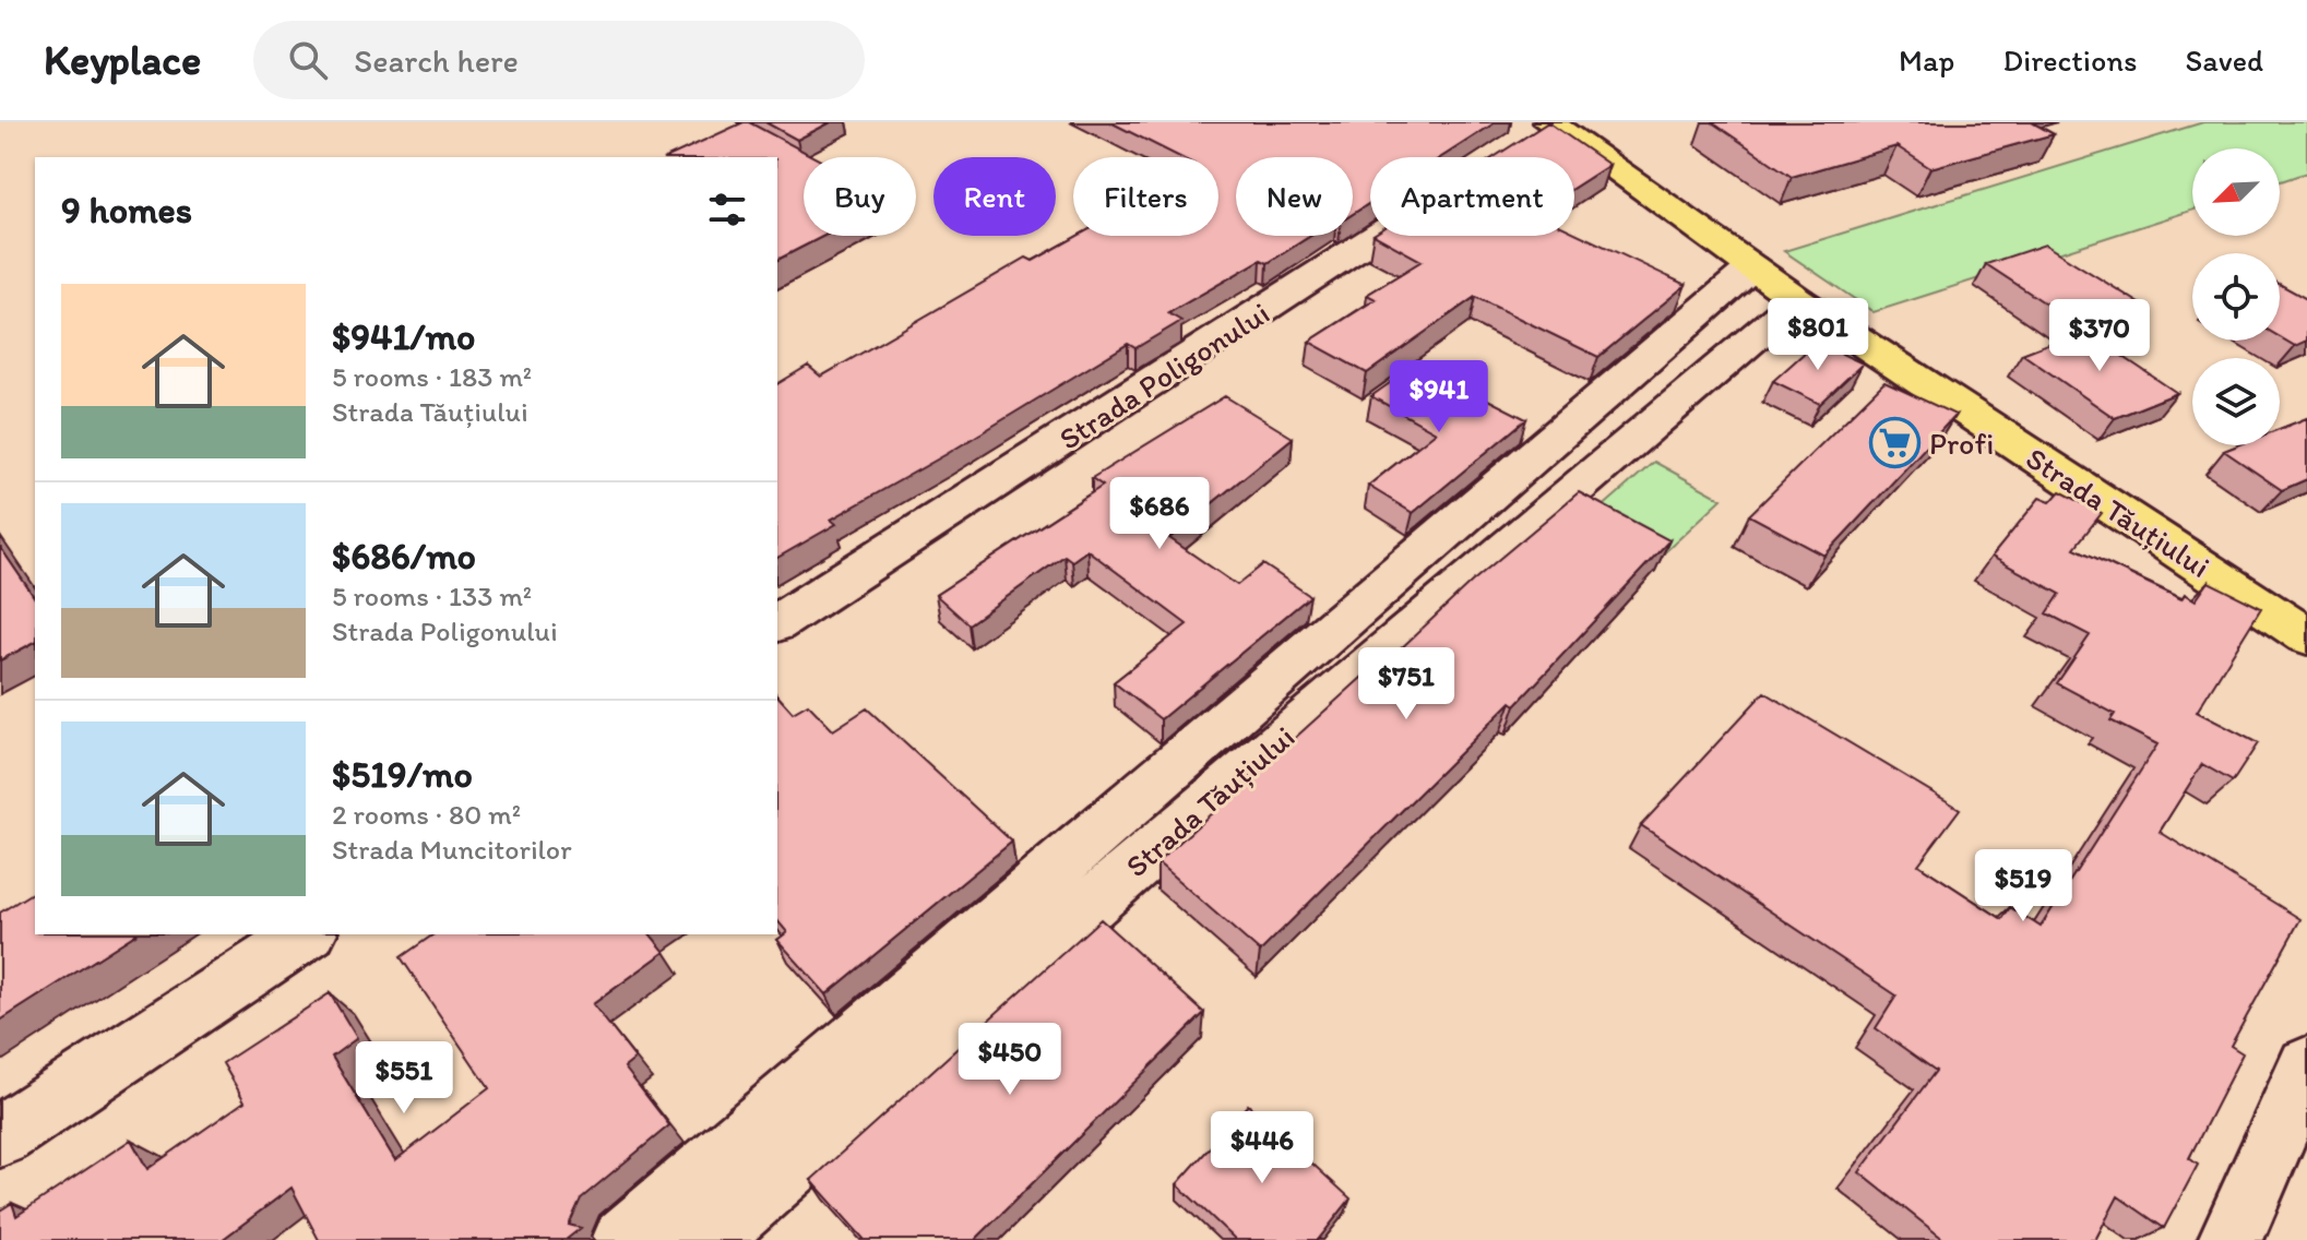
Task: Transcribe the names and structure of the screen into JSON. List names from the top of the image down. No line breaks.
{"streets":{"main road":["Strada Tăuțiului"],"street":["Strada Poligonului"]},"places":{"supermarket":["Profi"]},"north":"bottom left","page":{"header":"Keyplace","search":"Search here","nav":["Map","Directions","Saved"],"chip":["Buy","Rent","Filters","New","Apartment"],"heading":"9 homes","list":[{"name":"$941/mo","note":"5 rooms · 183 m² · Strada Tăuțiului"},{"name":"$686/mo","note":"5 rooms · 133 m² · Strada Poligonului"},{"name":"$519/mo","note":"2 rooms · 80 m² · Strada Muncitorilor"}],"price":["$801","$370","$941","$686","$751","$519","$450","$551","$446"]}}
